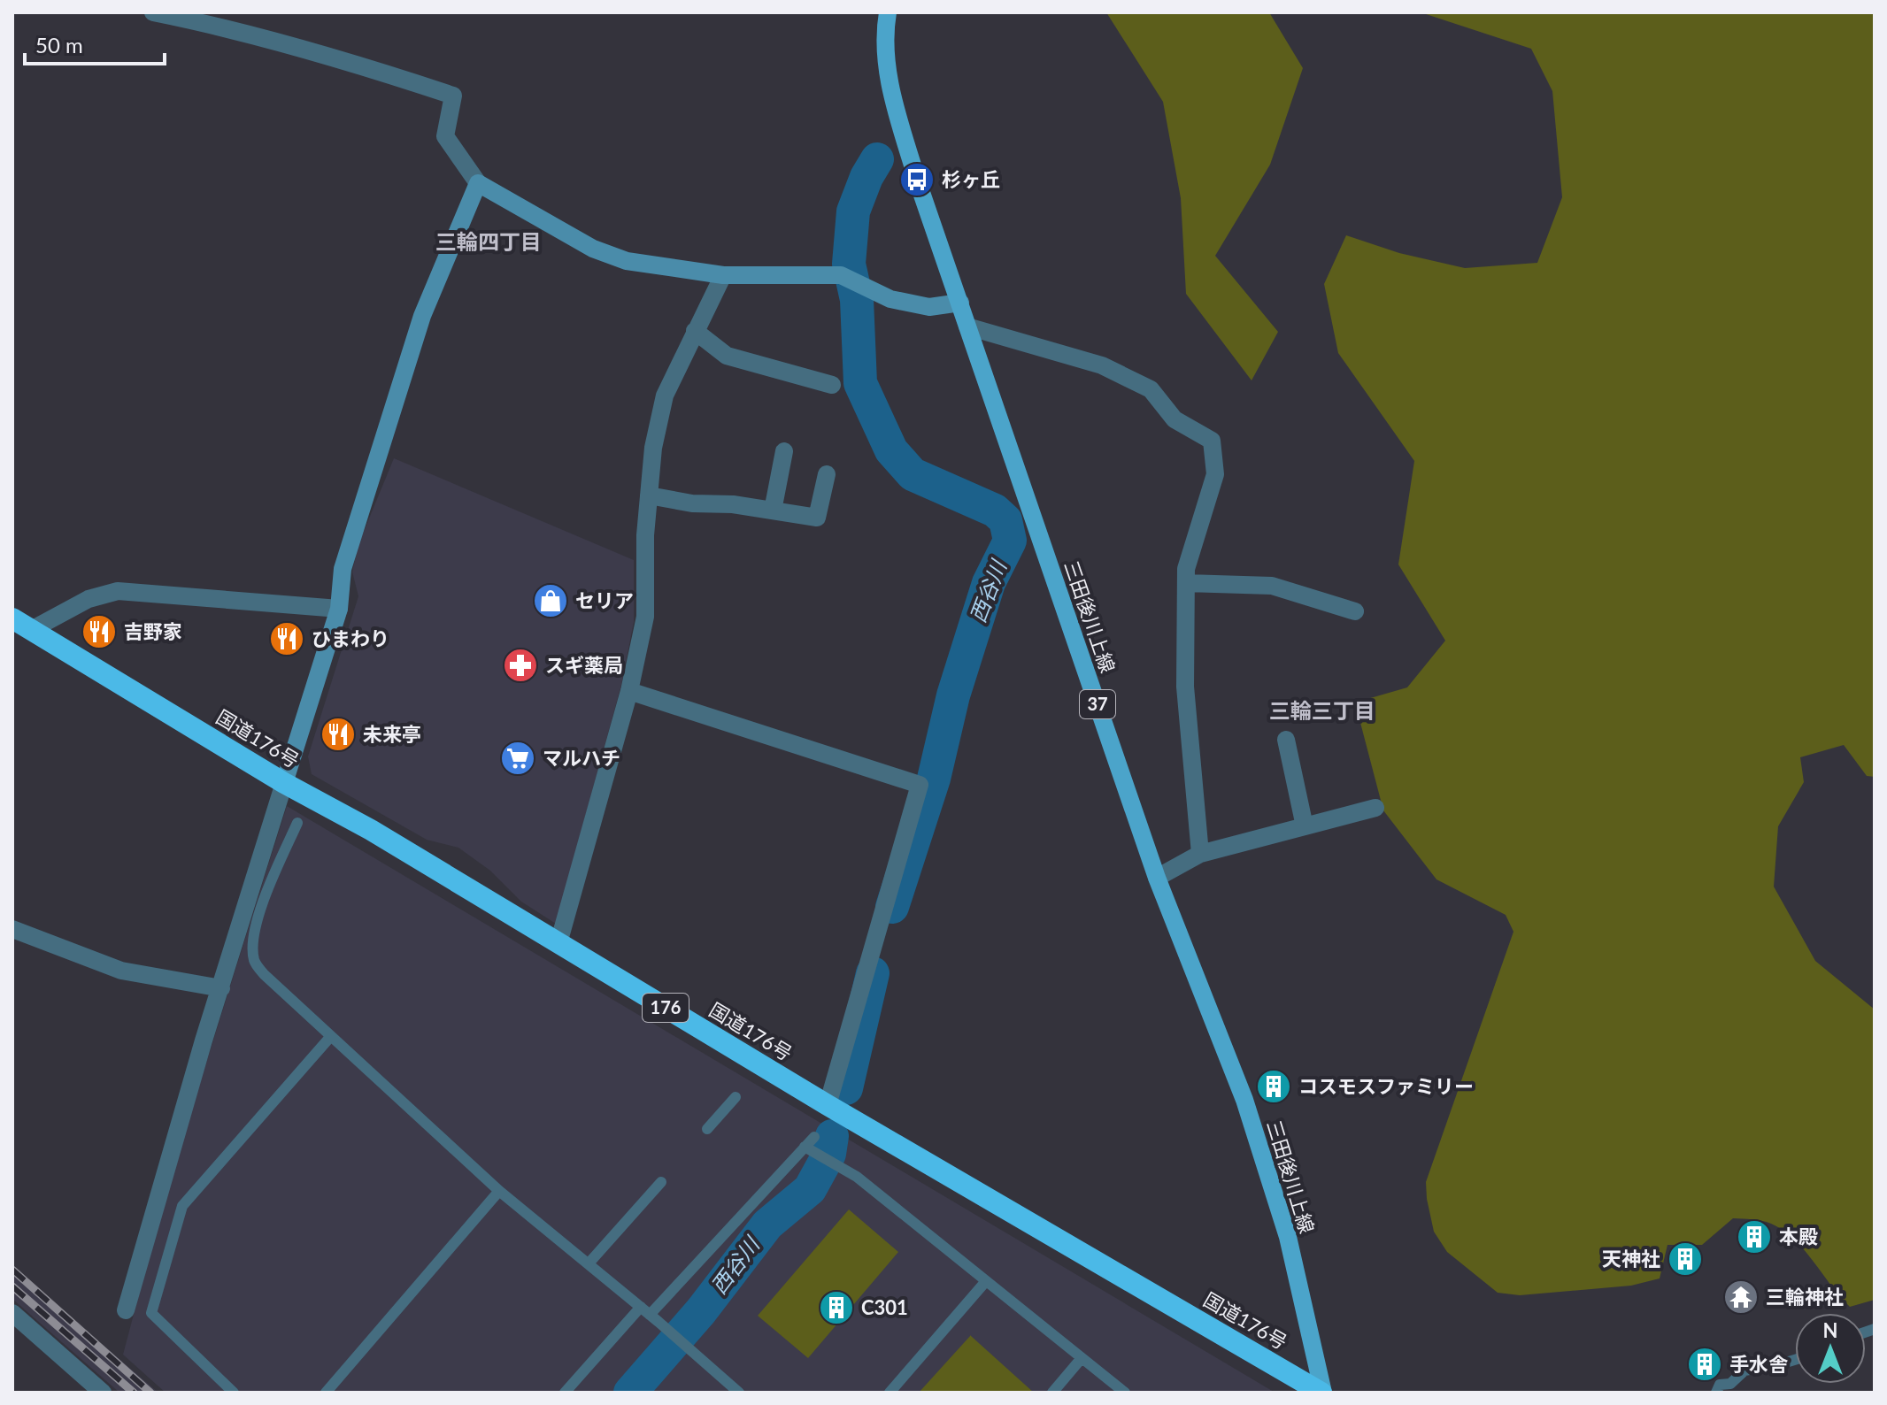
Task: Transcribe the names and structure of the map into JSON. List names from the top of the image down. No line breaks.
{"streets":{"highway":["国道176号","176"],"main road":["三田後川上線","37"]},"crossings":[["三田後川上線","国道176号"]],"districts":["三輪四丁目","三輪三丁目"],"water":["西谷川"],"places":{"bus stop":["杉ヶ丘"],"shop":["セリア"],"restaurant":["吉野家","ひまわり","未来亭"],"pharmacy":["スギ薬局"],"supermarket":["マルハチ"],"building":["コスモスファミリー","本殿","天神社","C301","手水舎"],"temple":["三輪神社"]},"scale_bar":"50 m","north":"top"}
